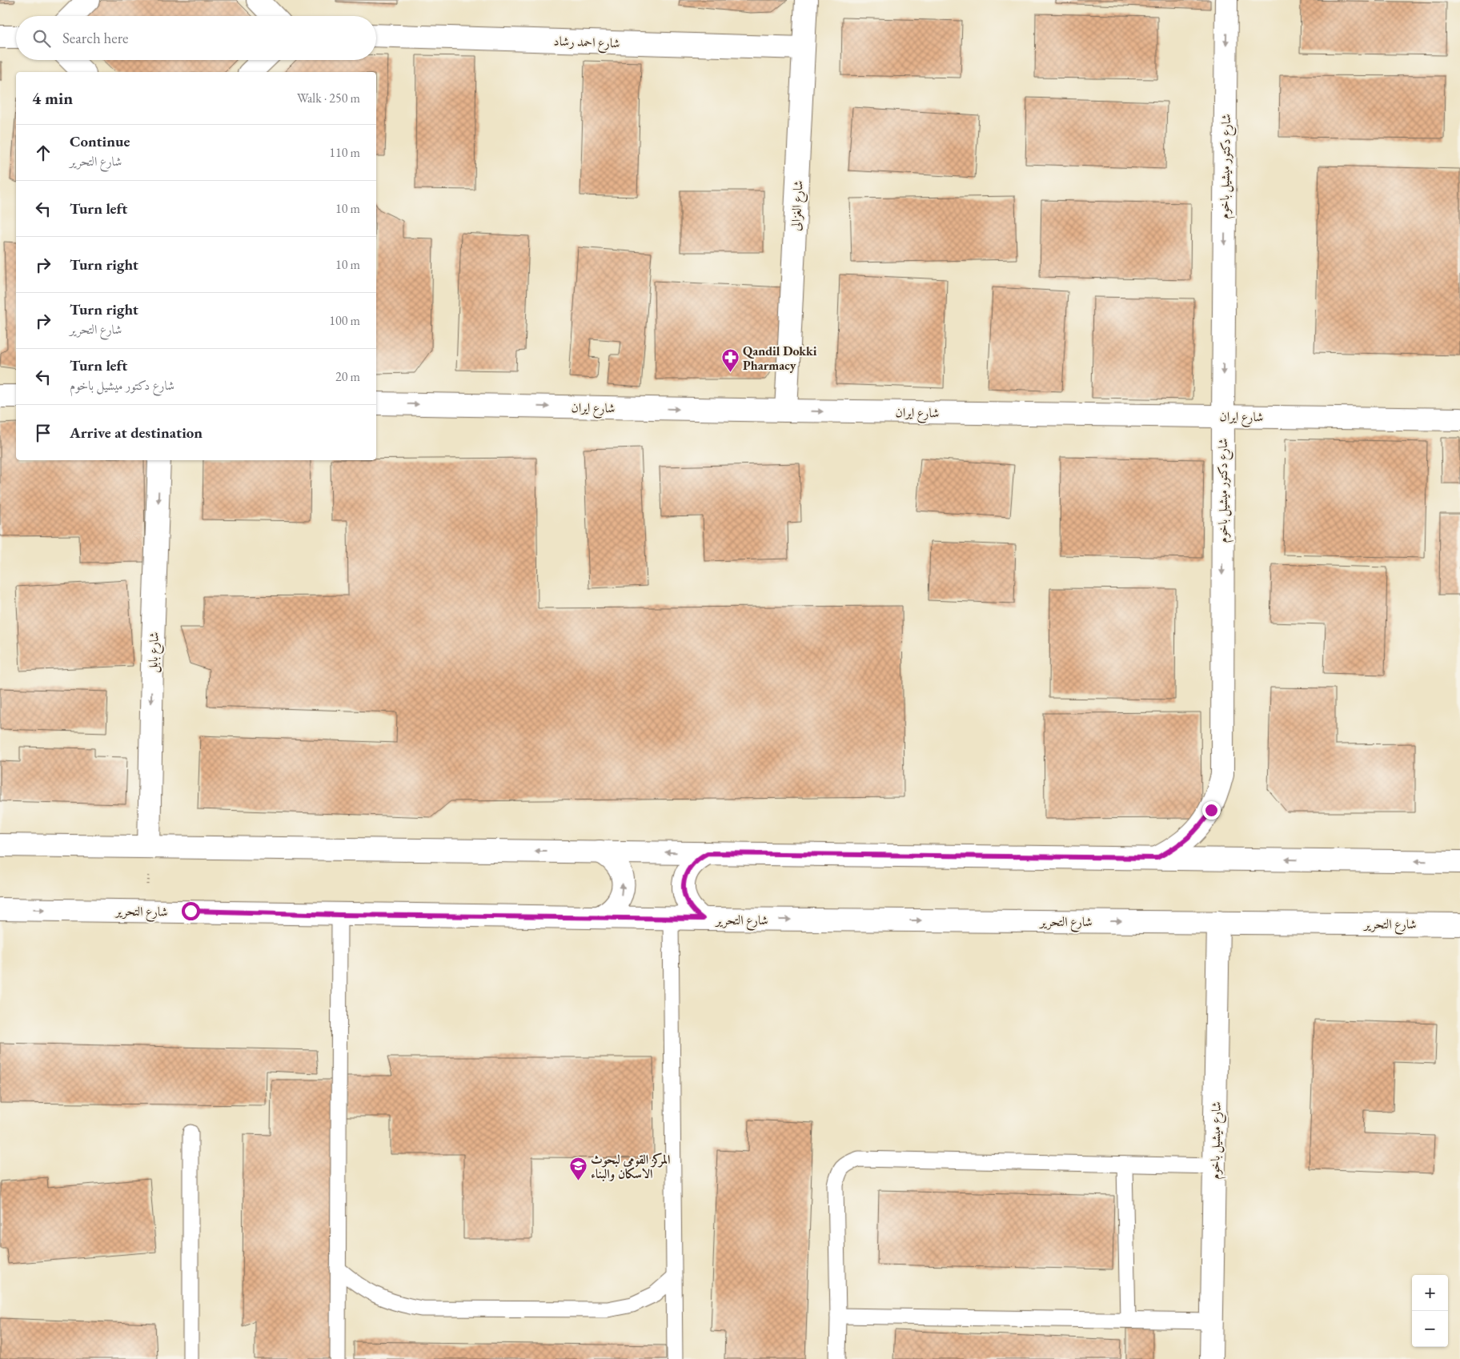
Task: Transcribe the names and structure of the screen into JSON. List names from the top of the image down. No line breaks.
{"streets":{"street":["شارع احمد رشاد","شارع دكتور ميشيل باخوم","شارع الغزالى","شارع ايران","شارع بابل","شارع التحرير","شارع ميشيل باخوم"]},"crossings":[["شارع احمد رشاد","شارع الغزالى"],["شارع دكتور ميشيل باخوم","شارع ايران"],["شارع الغزالى","شارع ايران"],["شارع التحرير","شارع ميشيل باخوم"]],"one_way":["شارع دكتور ميشيل باخوم","شارع ايران","شارع بابل"],"places":{"pharmacy":["Qandil Dokki Pharmacy"],"school or university":["المركز القومي لبحوث الاسكان والبناء"]},"page":{"search":"Search here","heading":["4 min","Walk · 250 m"],"list":[["Continue","شارع التحرير","110 m"],["Turn left","10 m"],["Turn right","10 m"],["Turn right","شارع التحرير","100 m"],["Turn left","شارع دكتور ميشيل باخوم","20 m"],"Arrive at destination"],"map_buttons":["+","−"]}}
